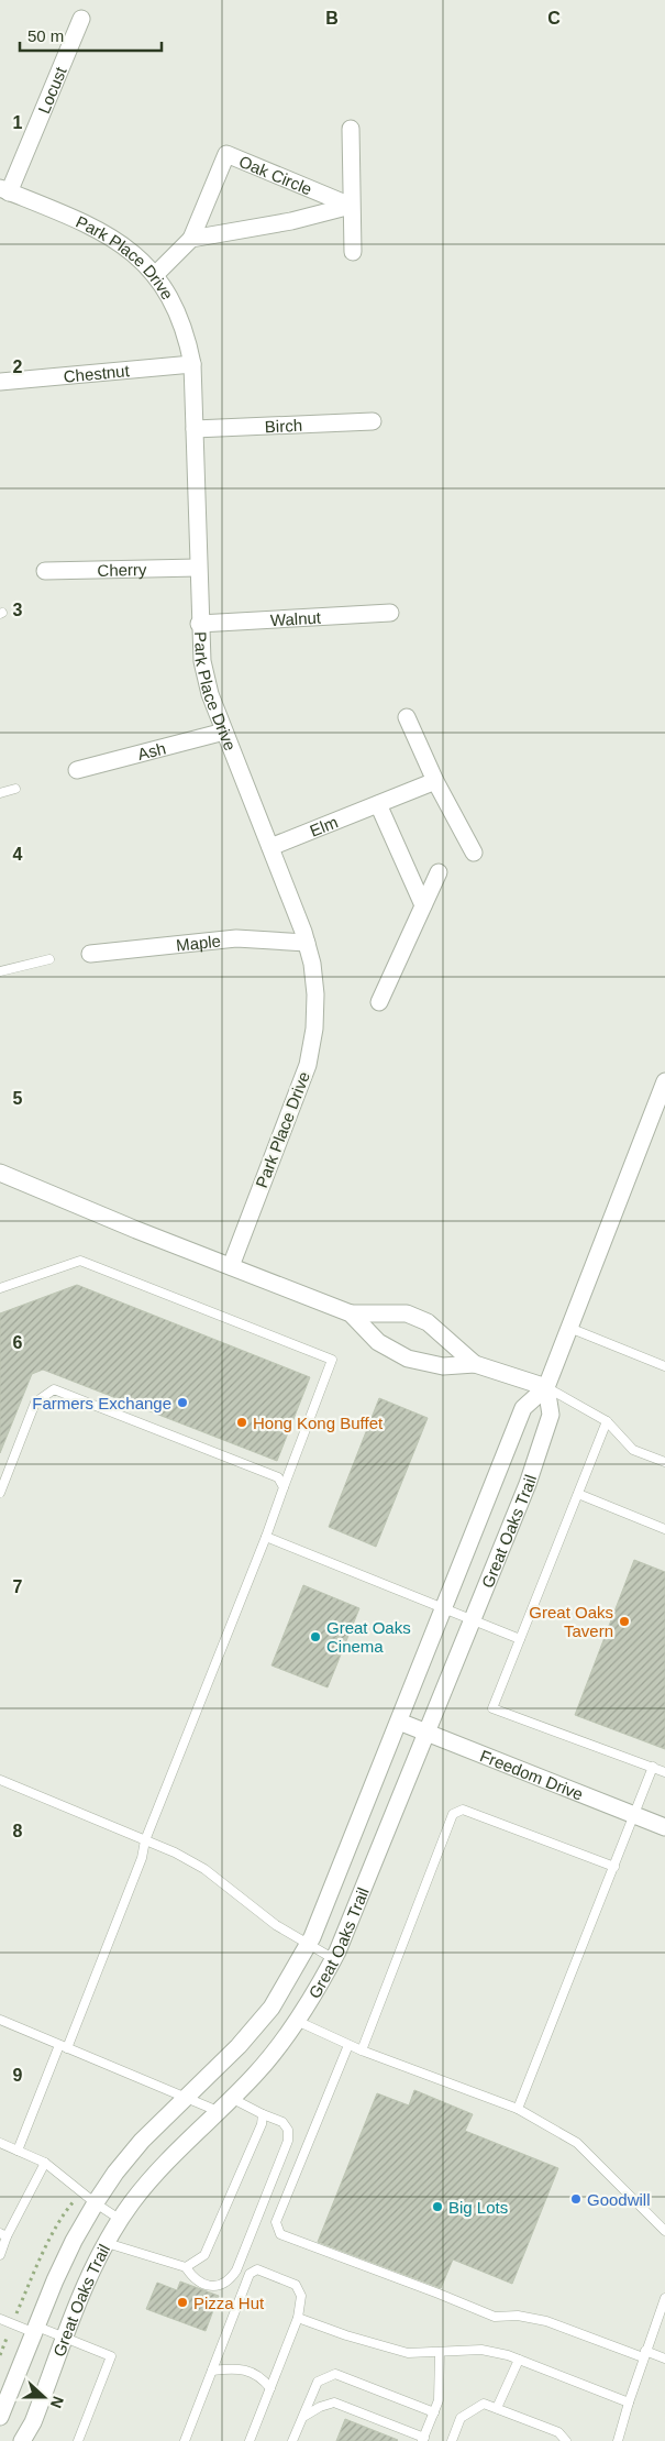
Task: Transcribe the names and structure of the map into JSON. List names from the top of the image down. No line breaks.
{"streets":{"street":["Locust","Oak Circle","Park Place Drive","Chestnut","Birch","Cherry","Walnut","Ash","Elm","Maple","Great Oaks Trail","Freedom Drive"]},"crossings":[["Locust","Park Place Drive"],["Oak Circle","Park Place Drive"],["Park Place Drive","Chestnut"],["Park Place Drive","Birch"],["Park Place Drive","Cherry"],["Park Place Drive","Walnut"],["Park Place Drive","Ash"],["Park Place Drive","Elm"],["Park Place Drive","Maple"],["Great Oaks Trail","Freedom Drive"]],"places":["Farmers Exchange","Hong Kong Buffet","Great Oaks Tavern","Great Oaks Cinema","Goodwill","Big Lots","Pizza Hut"],"scale_bar":"50 m","north":"right","grid":{"columns":["B","C"],"rows":["1","2","3","4","5","6","7","8","9"]}}
